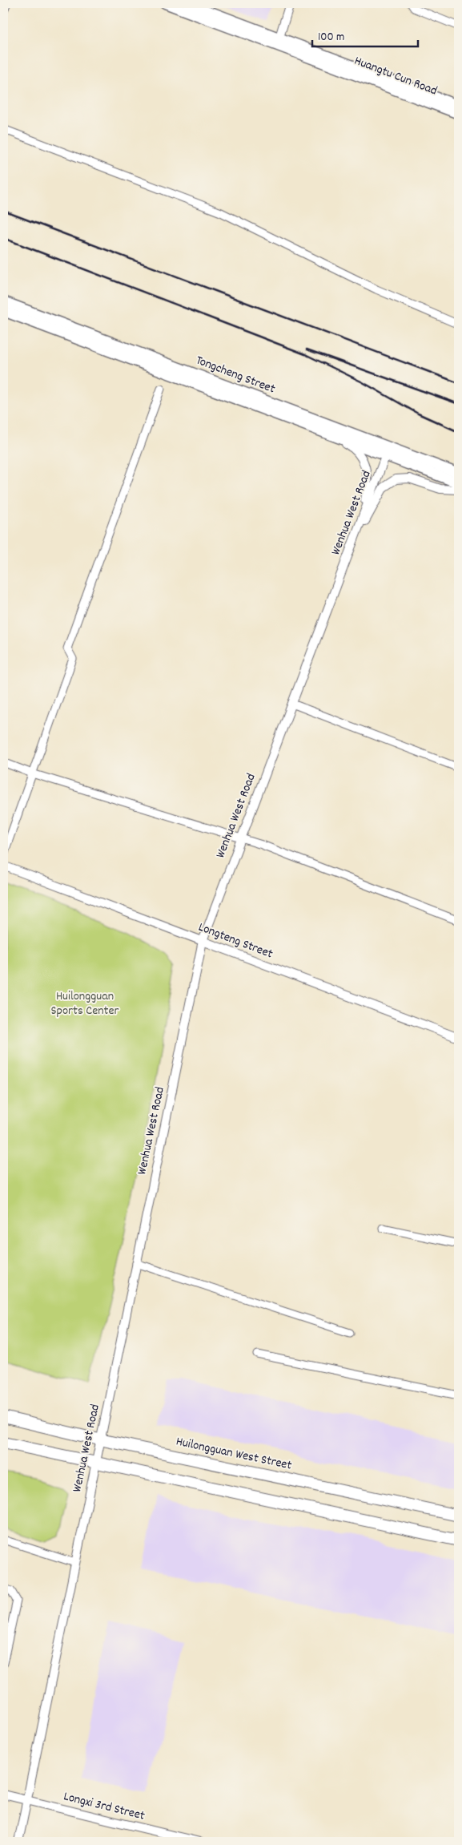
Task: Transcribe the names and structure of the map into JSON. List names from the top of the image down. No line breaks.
{"streets":{"main road":["Huangtu Cun Road","Tongcheng Street","Huilongguan West Street"],"street":["Wenhua West Road","Longteng Street","Longxi 3rd Street"]},"crossings":[["Tongcheng Street","Wenhua West Road"],["Wenhua West Road","Longteng Street"],["Wenhua West Road","Huilongguan West Street"],["Wenhua West Road","Longxi 3rd Street"]],"parks":["Huilongguan Sports Center"],"scale_bar":"100 m"}
